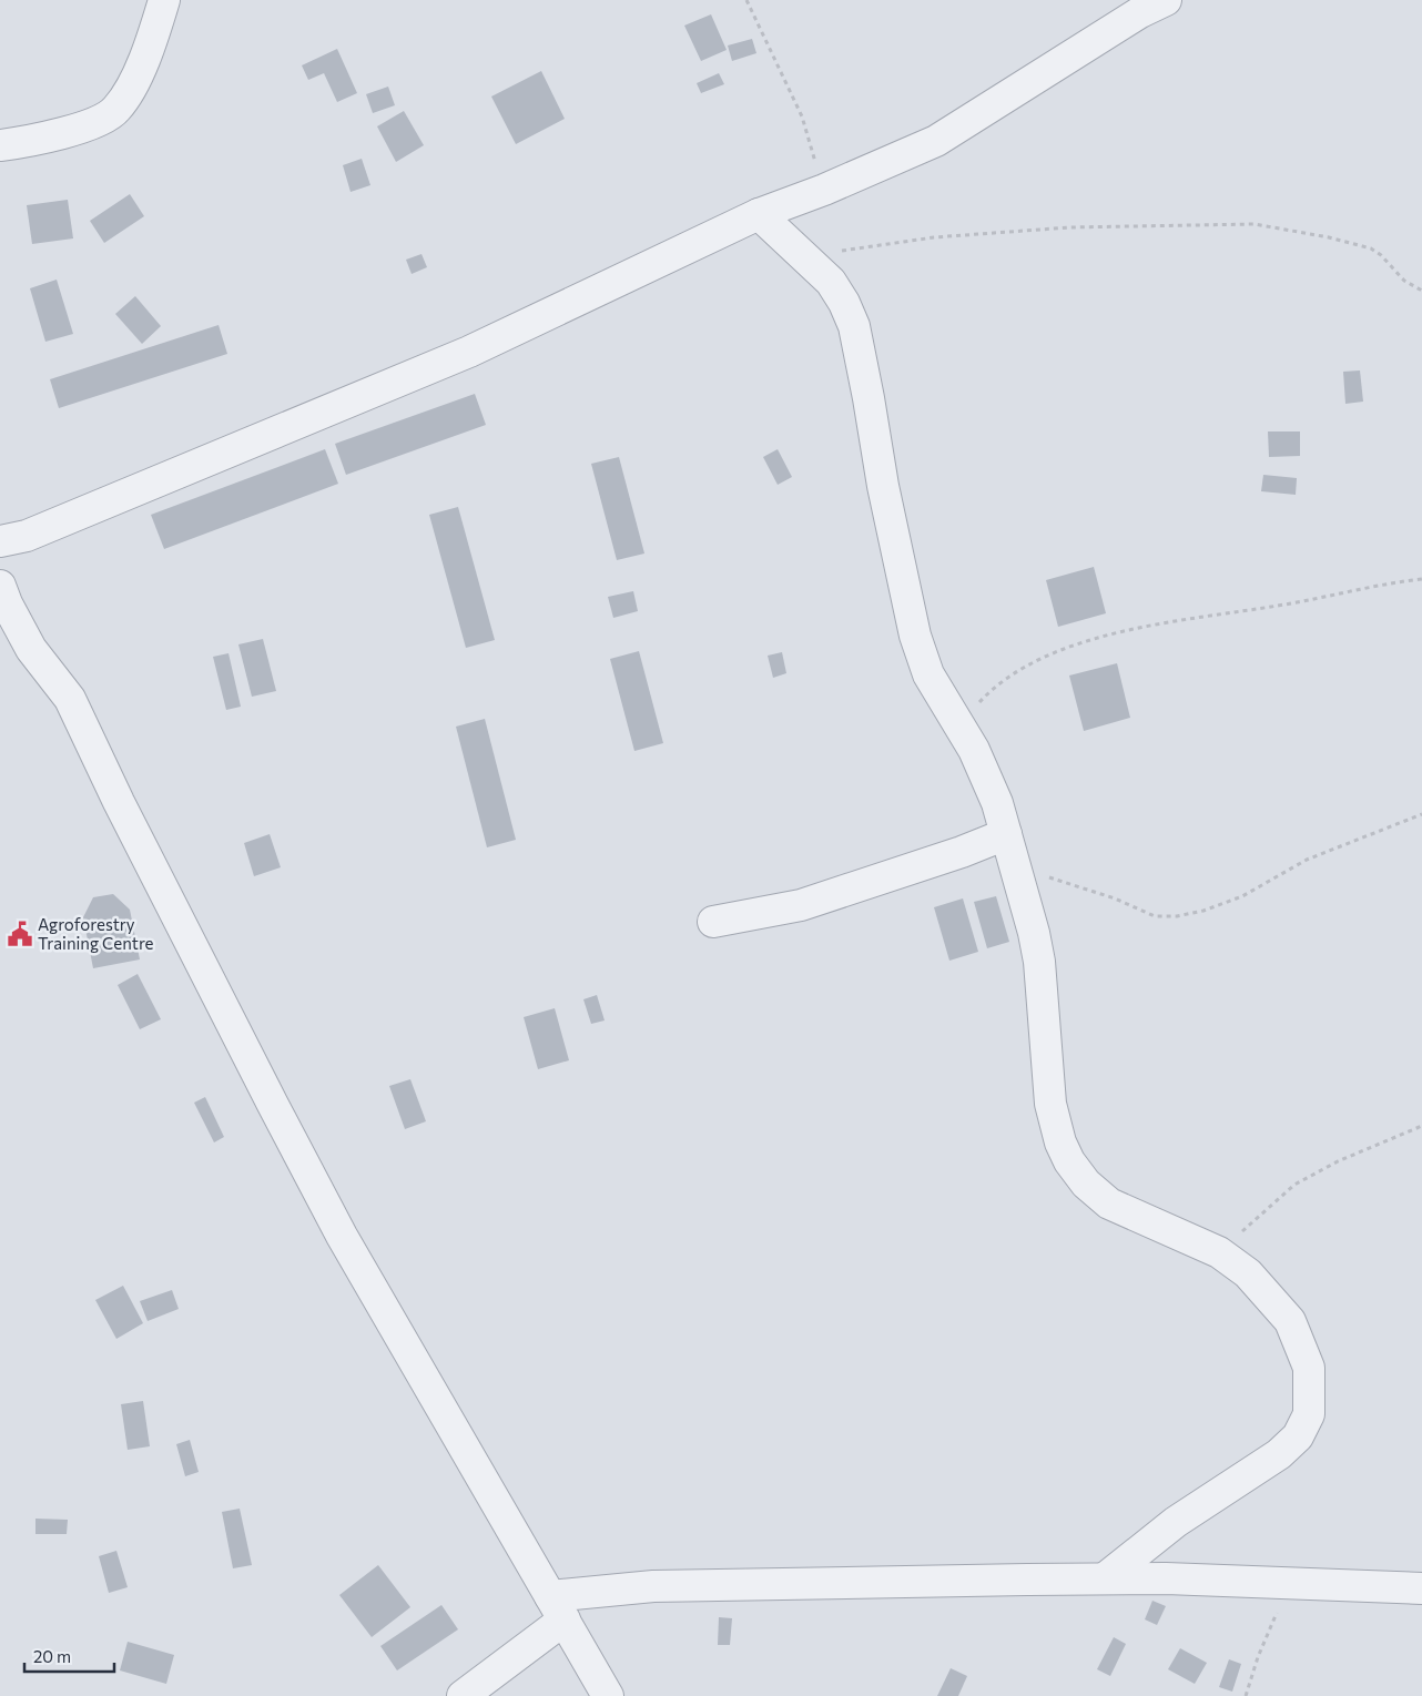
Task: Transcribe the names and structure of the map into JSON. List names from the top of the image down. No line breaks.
{"places":{"public building":["Agroforestry Training Centre"]},"scale_bar":"20 m"}
